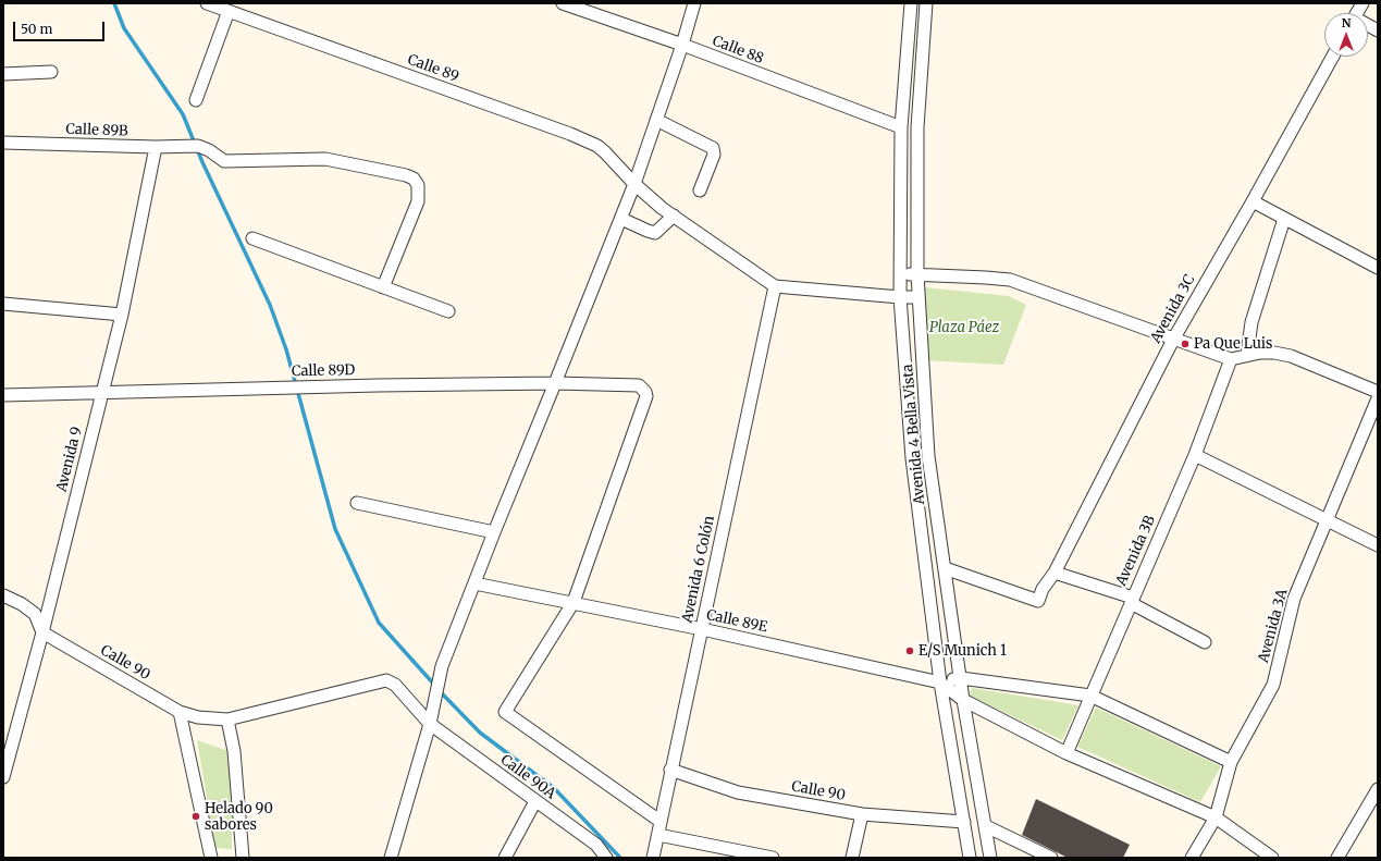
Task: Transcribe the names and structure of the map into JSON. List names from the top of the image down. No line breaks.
{"streets":{"street":["Calle 88","Calle 89","Calle 89B","Avenida 3C","Calle 89D","Avenida 4 Bella Vista","Avenida 9","Avenida 3B","Avenida 6 Colón","Calle 89E","Avenida 3A","Calle 90","Calle 90A"]},"crossings":[["Calle 88","Avenida 4 Bella Vista"],["Calle 89","Avenida 6 Colón"],["Calle 89B","Avenida 9"],["Avenida 3C","Avenida 4 Bella Vista"],["Calle 89D","Avenida 9"],["Calle 89D","Calle 89E"],["Avenida 4 Bella Vista","Calle 89E"],["Avenida 4 Bella Vista","Calle 90"],["Avenida 9","Calle 90"],["Avenida 6 Colón","Calle 89E"],["Avenida 6 Colón","Calle 90"],["Calle 90","Calle 90A"]],"parks":["Plaza Páez"],"places":["Pa Que Luis","E/S Munich 1","Helado 90 sabores"],"scale_bar":"50 m","north":"top"}
